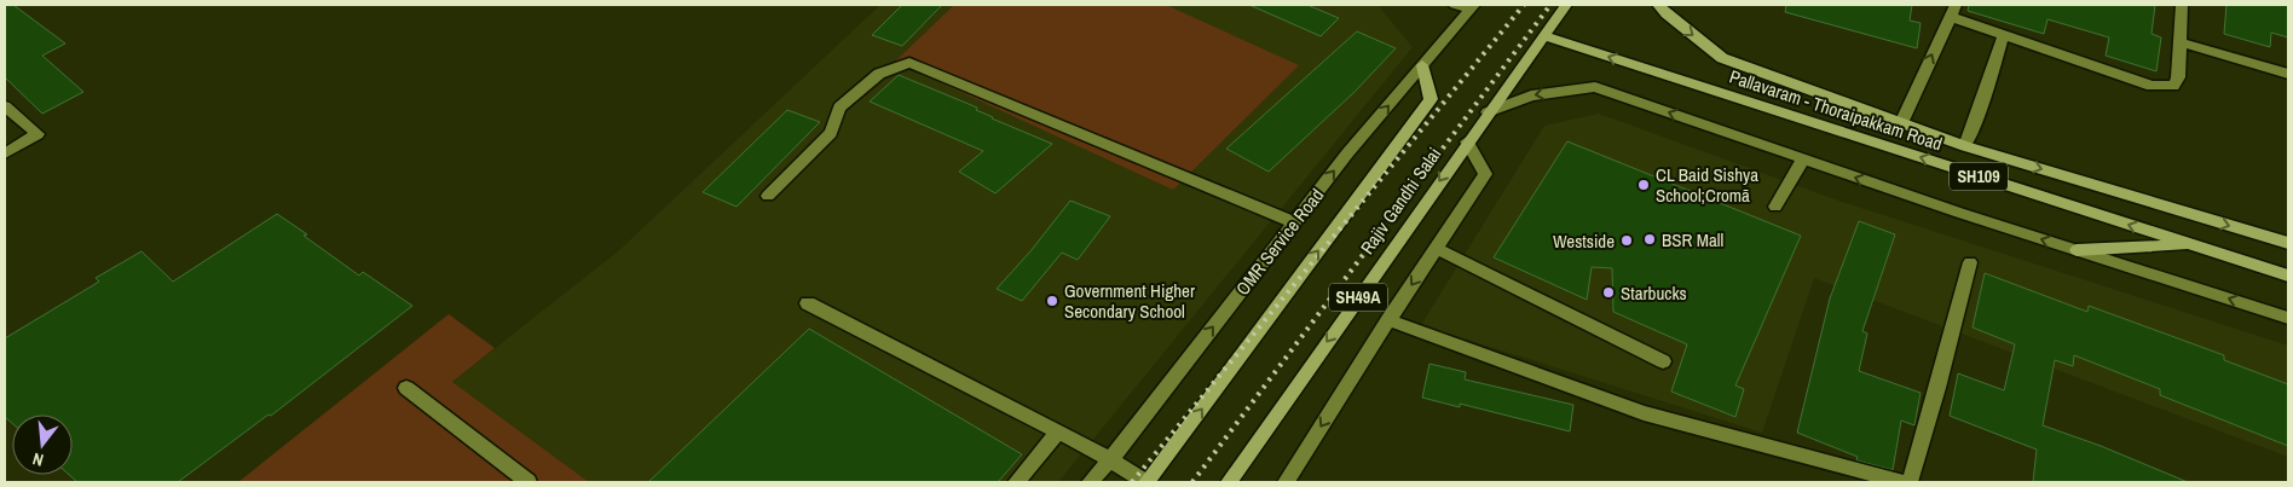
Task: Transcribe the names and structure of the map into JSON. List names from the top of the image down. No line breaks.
{"streets":{"main road":["Pallavaram - Thoraipakkam Road","SH109","Rajiv Gandhi Salai","SH49A"],"street":["OMR Service Road"]},"crossings":[["Pallavaram - Thoraipakkam Road","Rajiv Gandhi Salai"],["Rajiv Gandhi Salai","OMR Service Road"]],"one_way":["OMR Service Road"],"places":["CL Baid Sishya School;Cromā","BSR Mall","Westside","Starbucks","Government Higher Secondary School"],"north":"bottom"}
